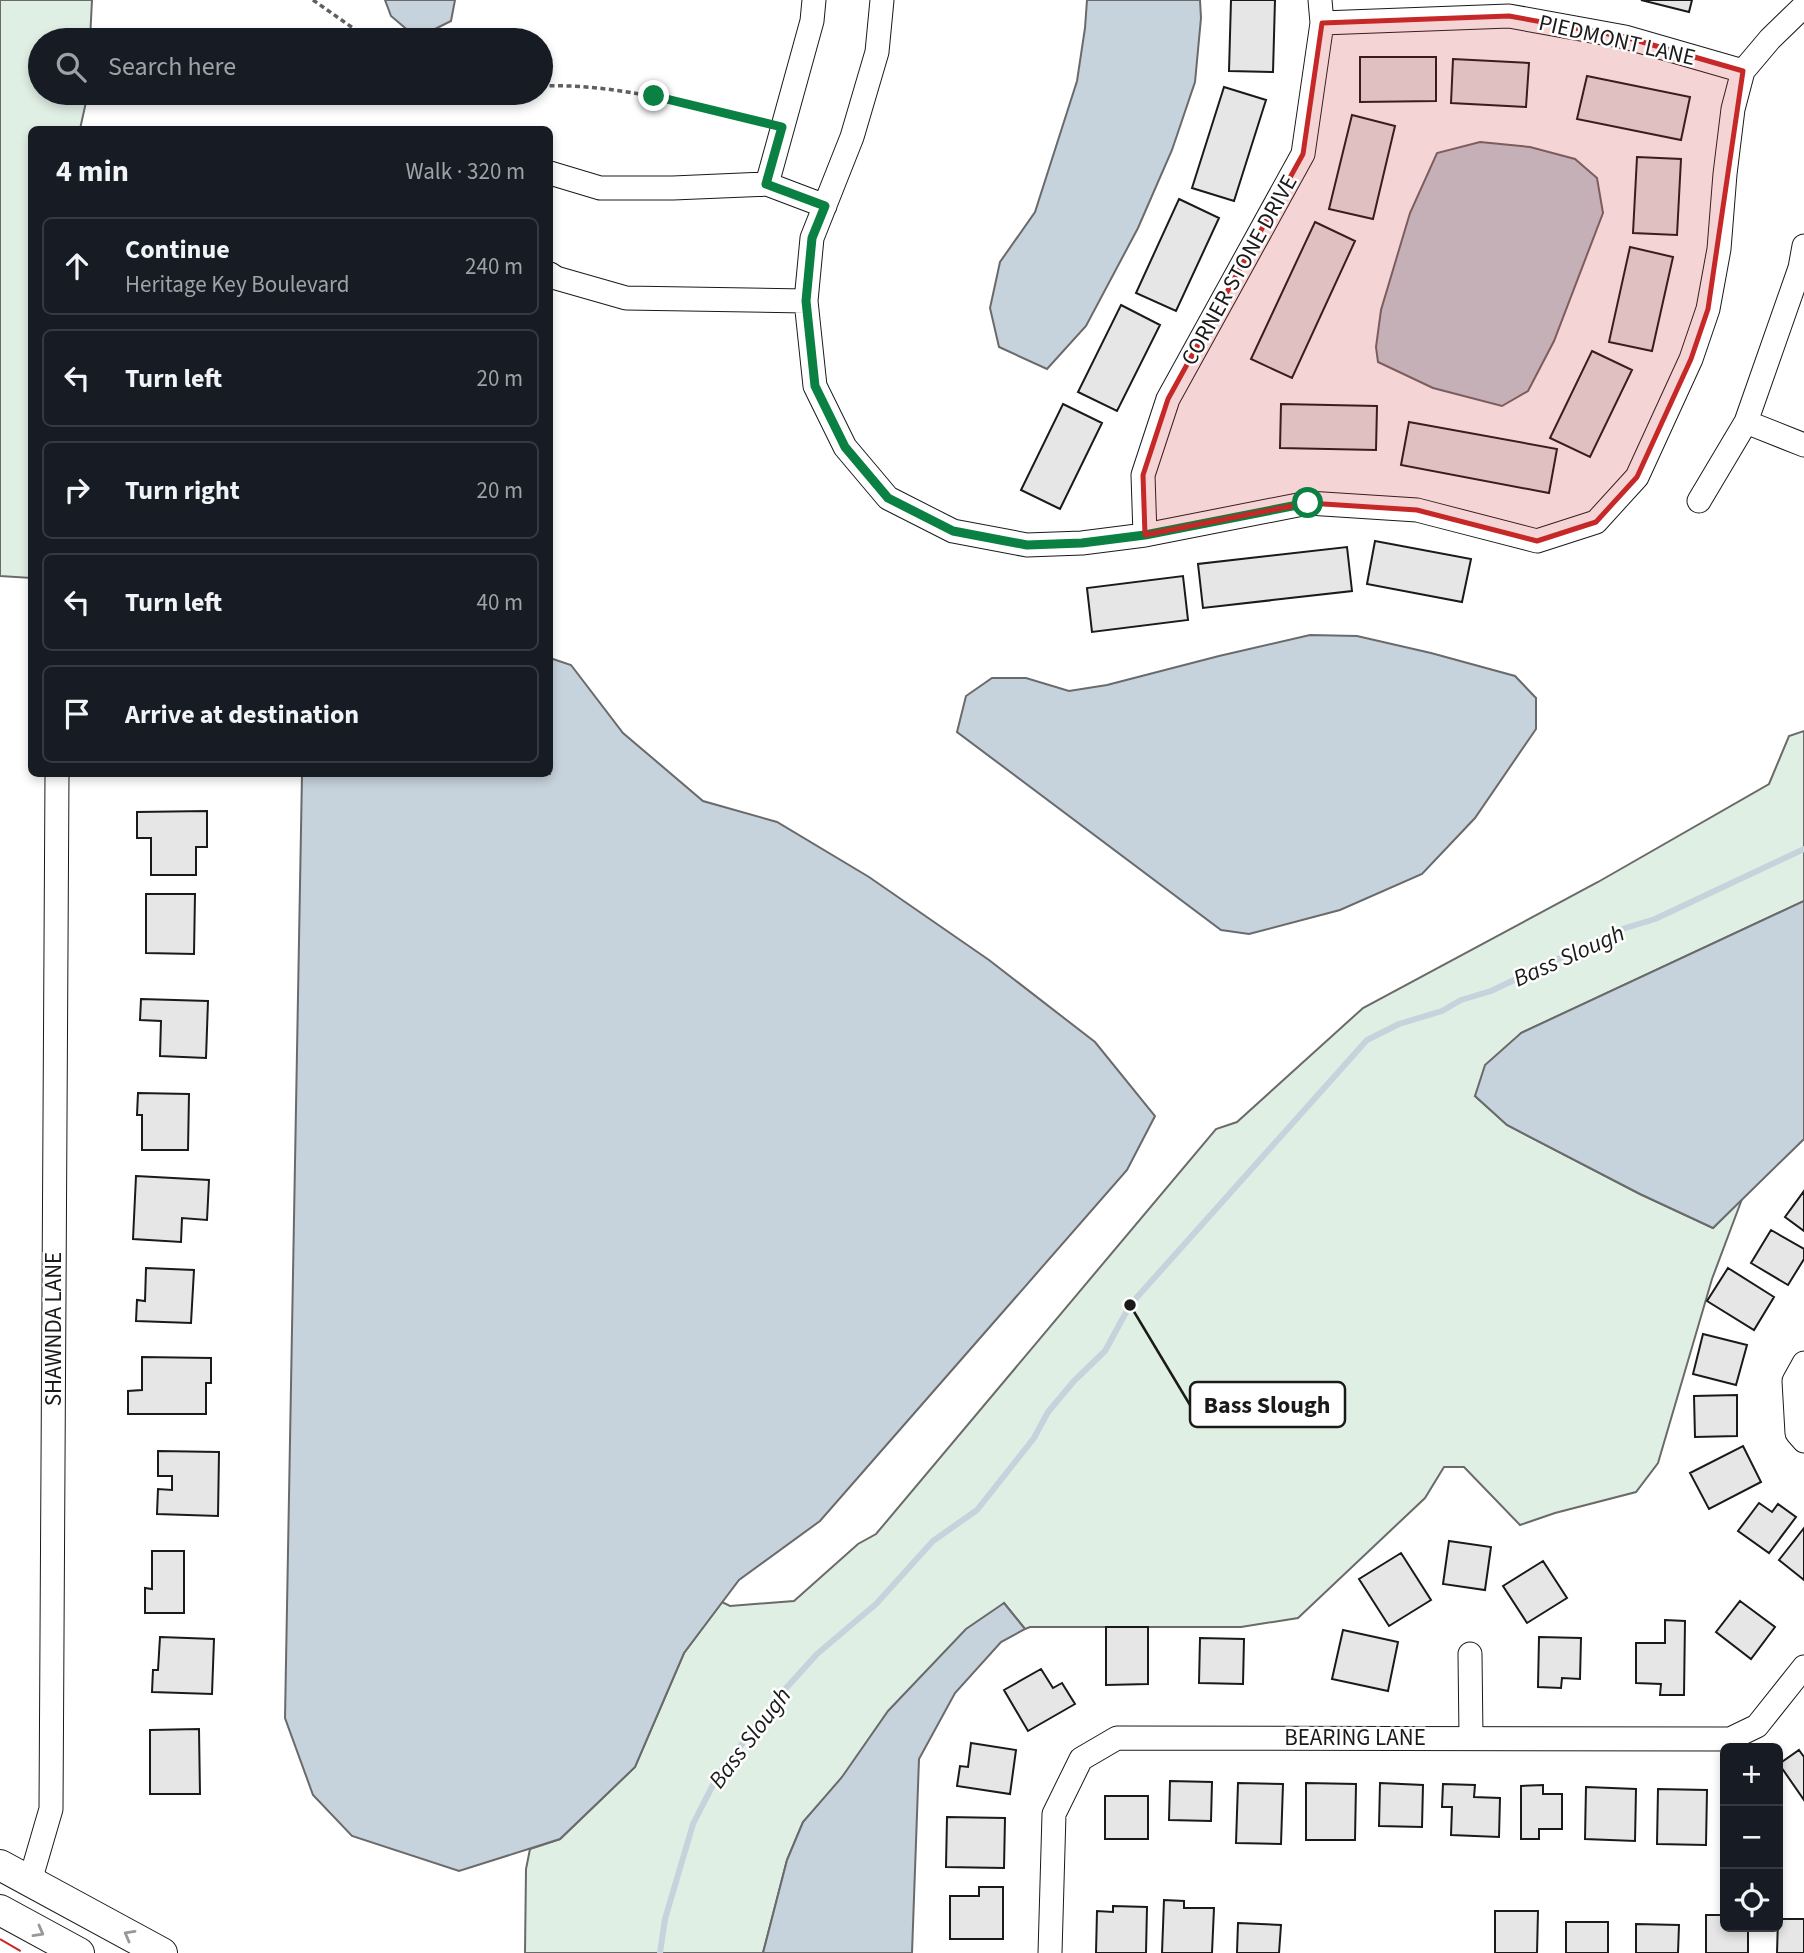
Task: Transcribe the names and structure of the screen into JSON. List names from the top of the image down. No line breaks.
{"streets":{"street":["PIEDMONT LANE","CORNER STONE DRIVE","SHAWNDA LANE","BEARING LANE"]},"crossings":[["PIEDMONT LANE","CORNER STONE DRIVE"]],"water":["Bass Slough"],"places":["Bass Slough"],"page":{"search":"Search here","heading":["4 min","Walk · 320 m"],"list":[["Continue","Heritage Key Boulevard","240 m"],["Turn left","20 m"],["Turn right","20 m"],["Turn left","40 m"],"Arrive at destination"],"map_buttons":["+","−"]}}
